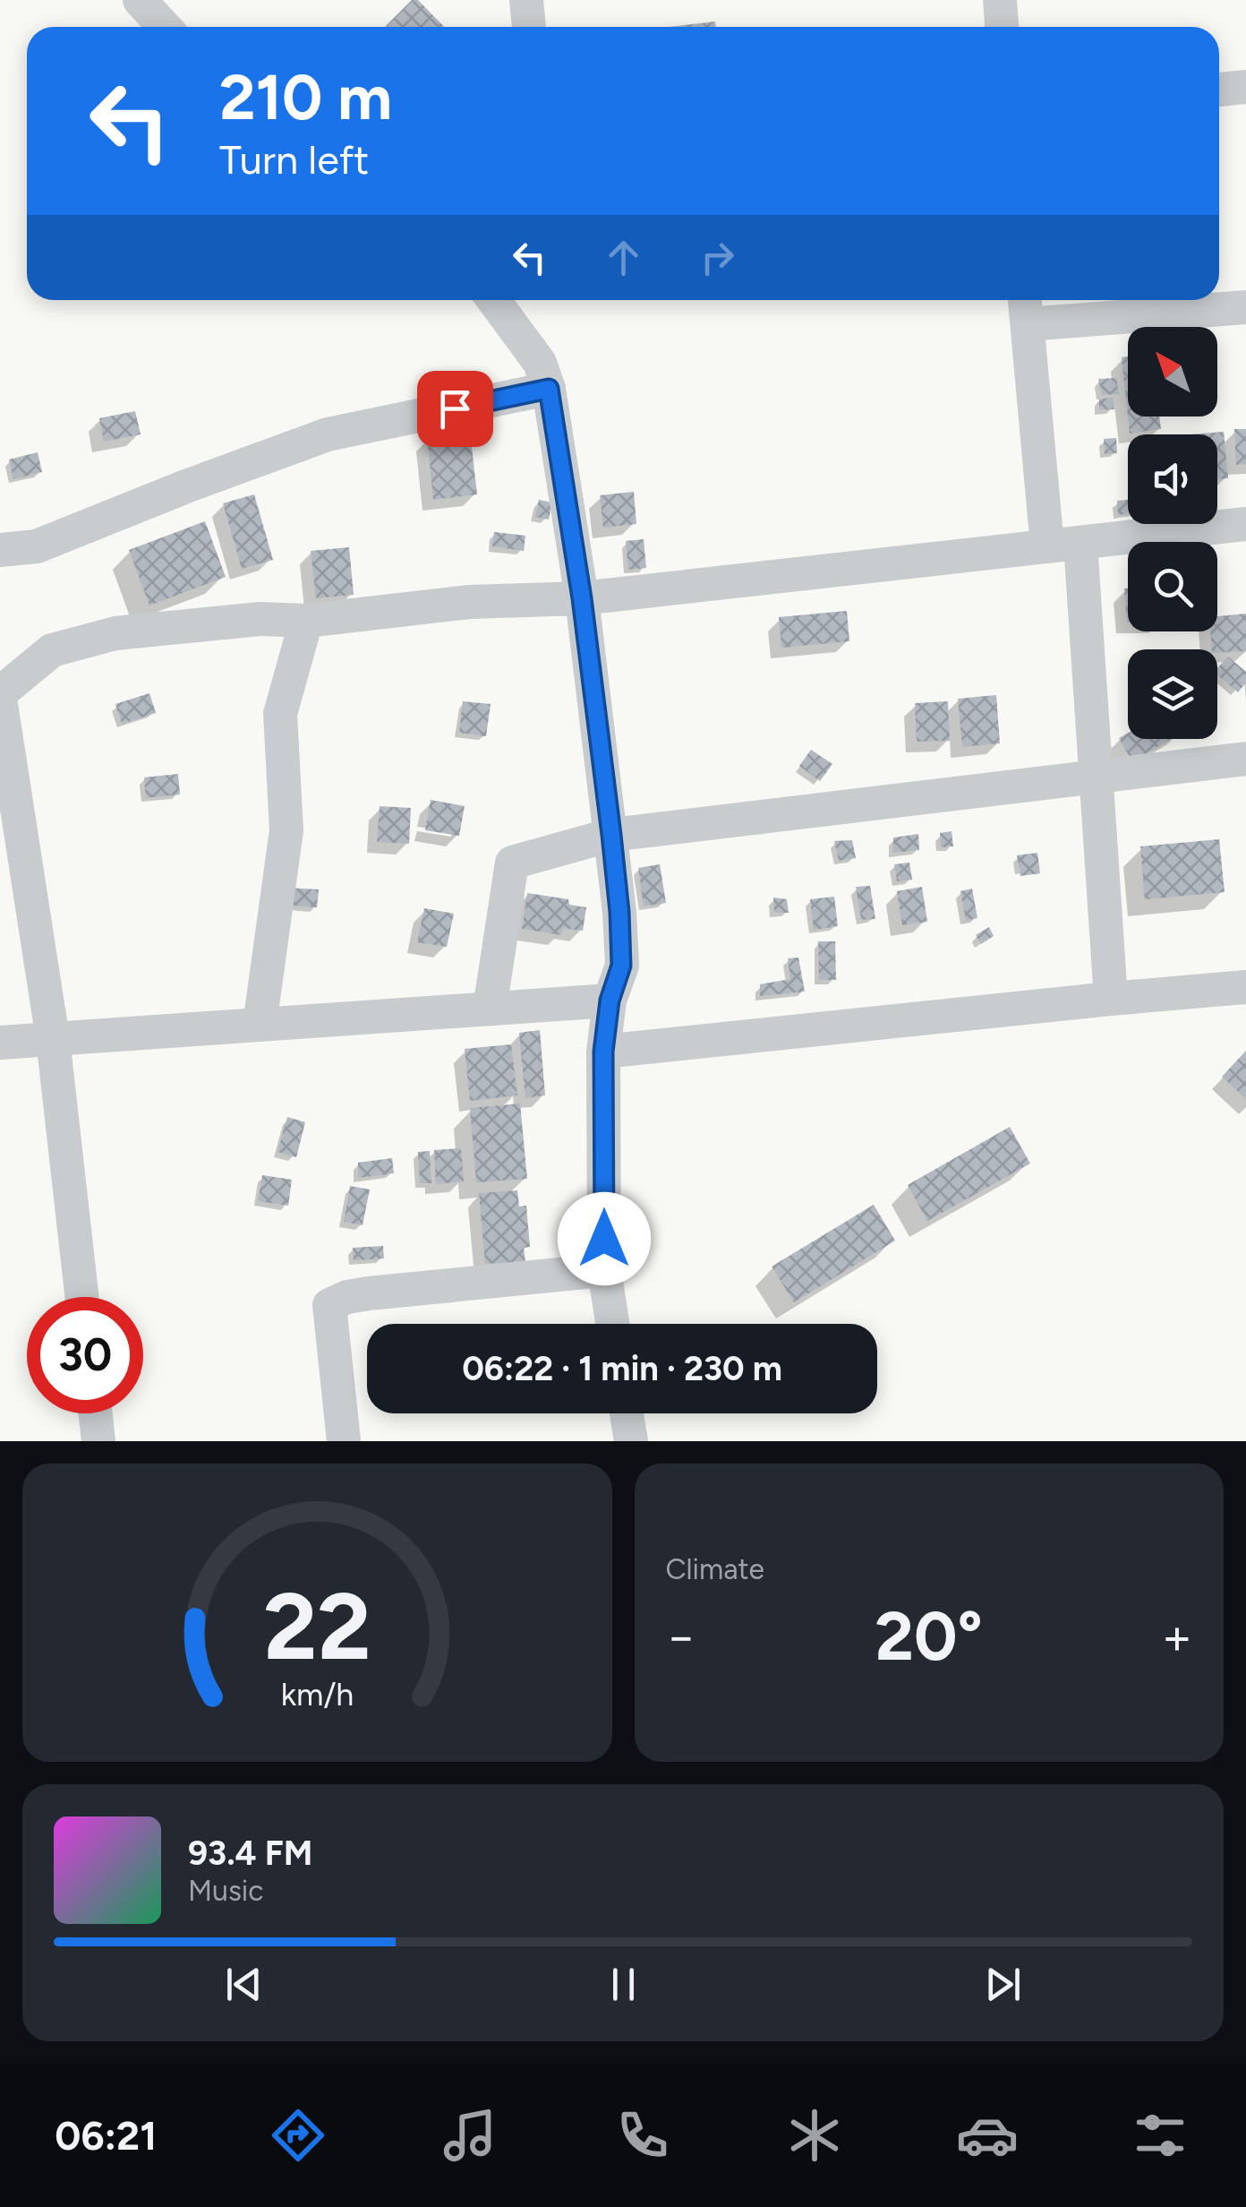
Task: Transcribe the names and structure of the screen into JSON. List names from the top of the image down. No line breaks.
{"north":"top left","page":{"turn":["210 m","Turn left"],"limit":"30","trip":"06:22 · 1 min · 230 m","tile":"Climate","heat":["−","20°","+"],"song":["93.4 FM","Music"],"tabs":"06:21","gauge":["22","km/h"]}}
